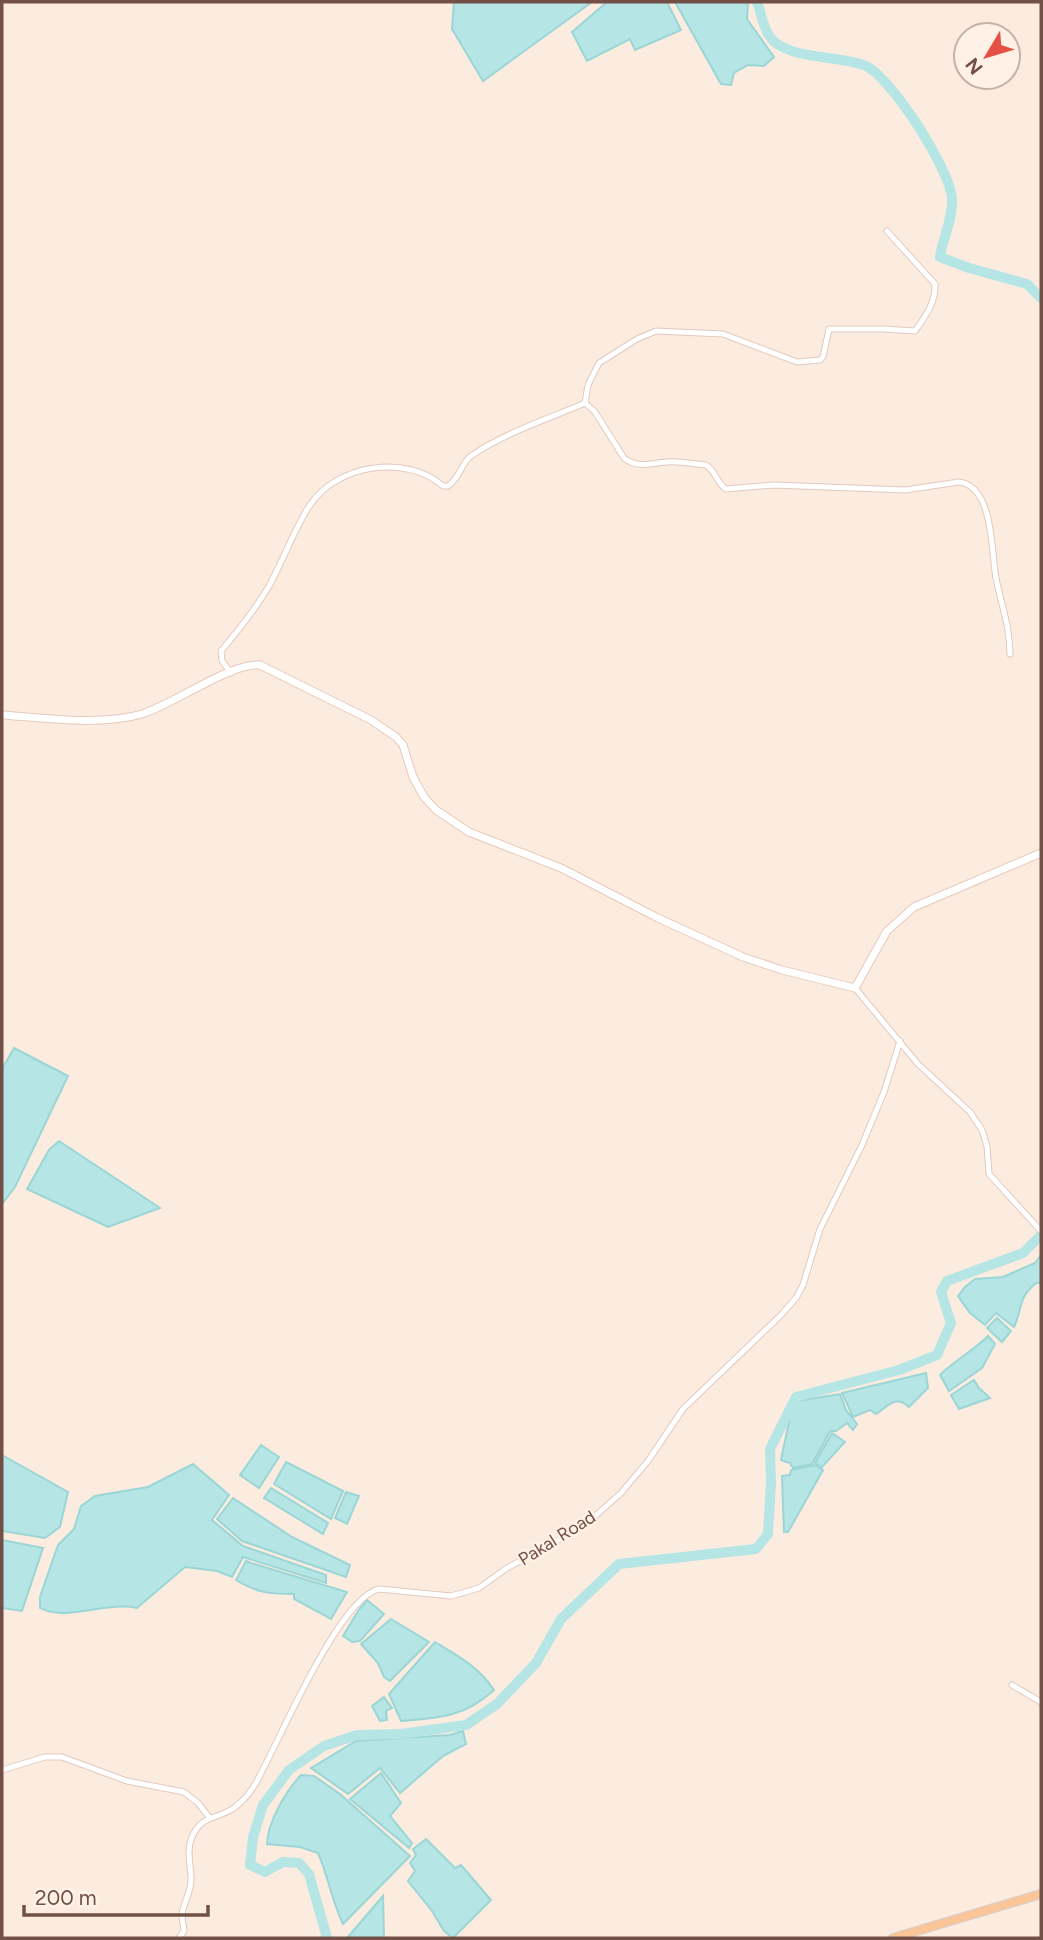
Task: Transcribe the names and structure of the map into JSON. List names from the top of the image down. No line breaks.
{"streets":{"street":["Pakal Road"]},"scale_bar":"200 m","north":"bottom left"}
